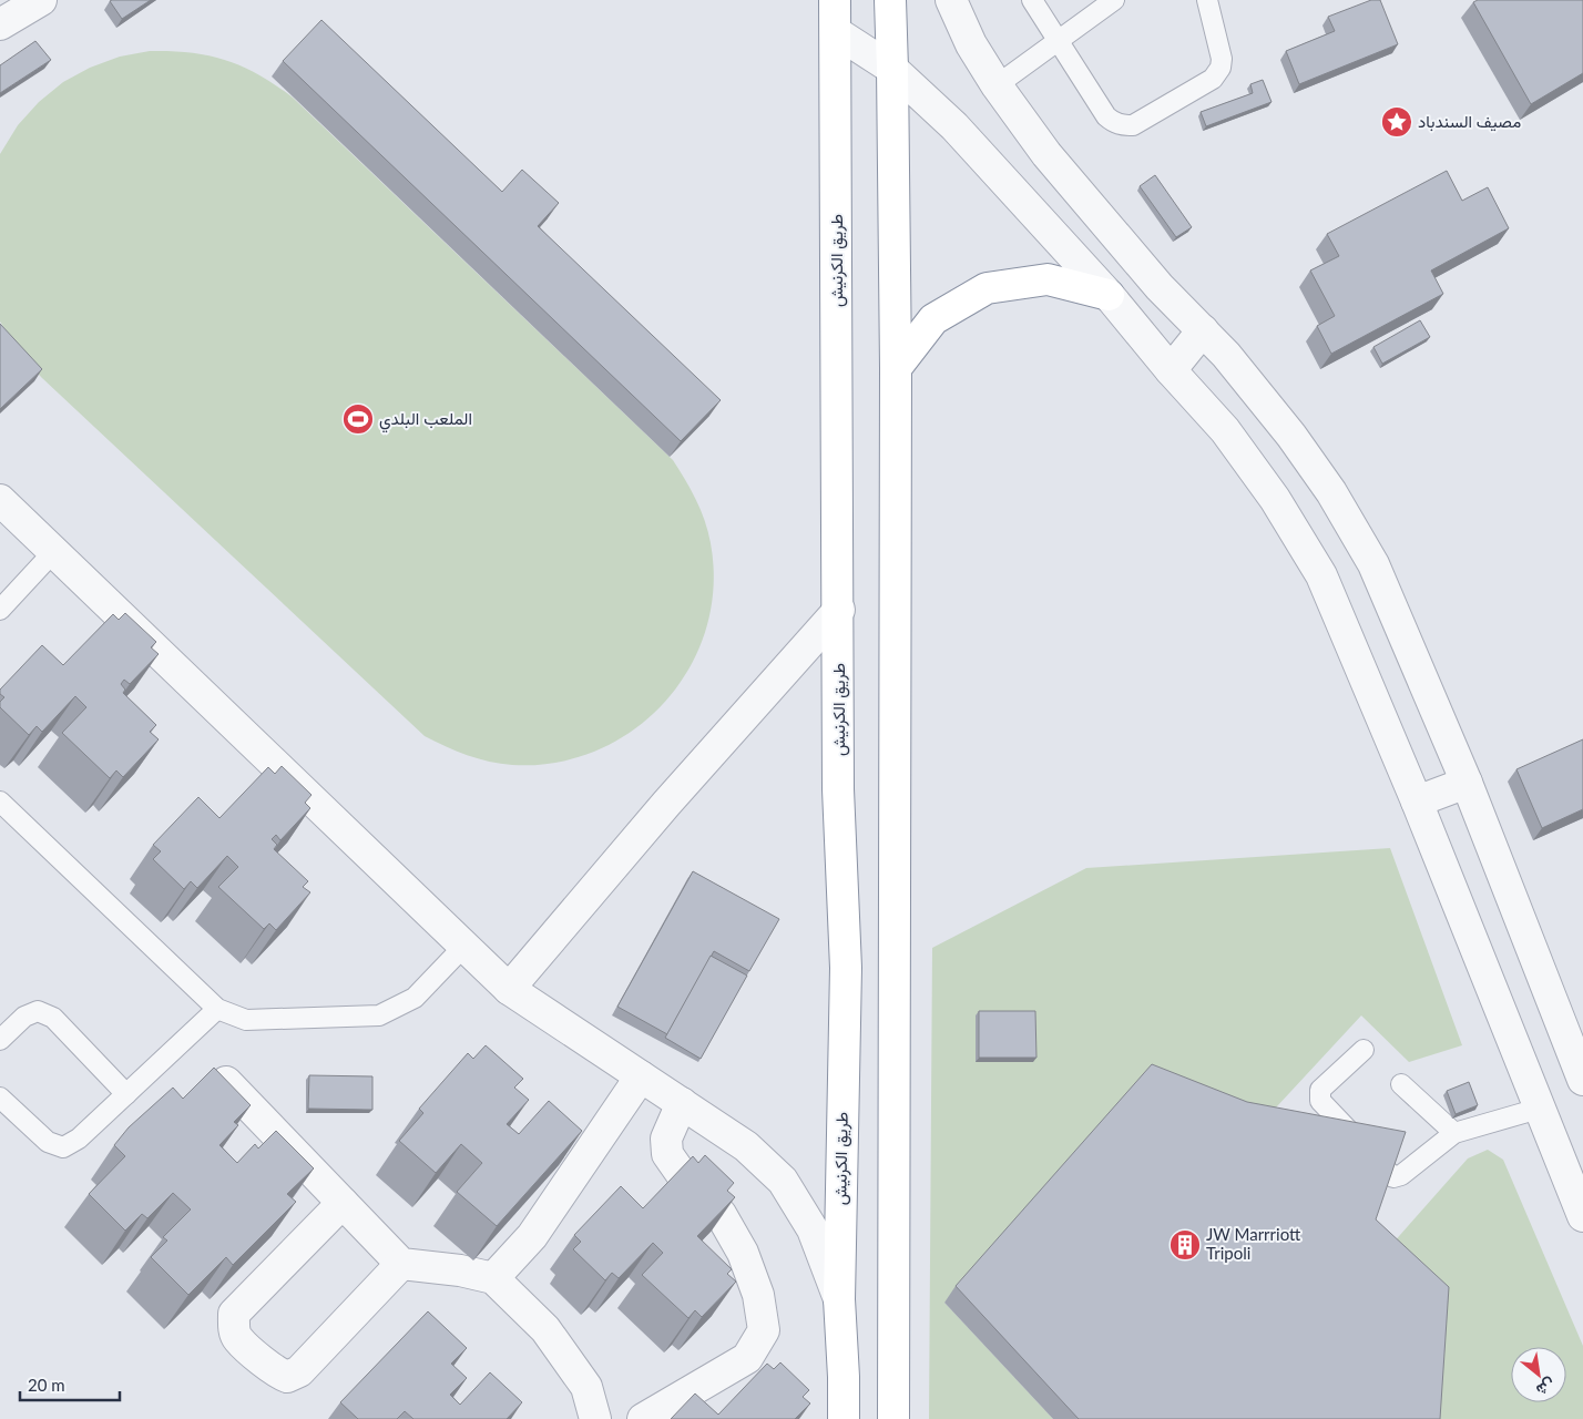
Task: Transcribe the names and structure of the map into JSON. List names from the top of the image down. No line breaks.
{"streets":{"highway":["طريق الكرنيش"]},"places":{"place":["مصيف السندباد"],"sports":["الملعب البلدي"],"building":["JW Marrriott Tripoli"]},"scale_bar":"20 m","north":"bottom right"}
